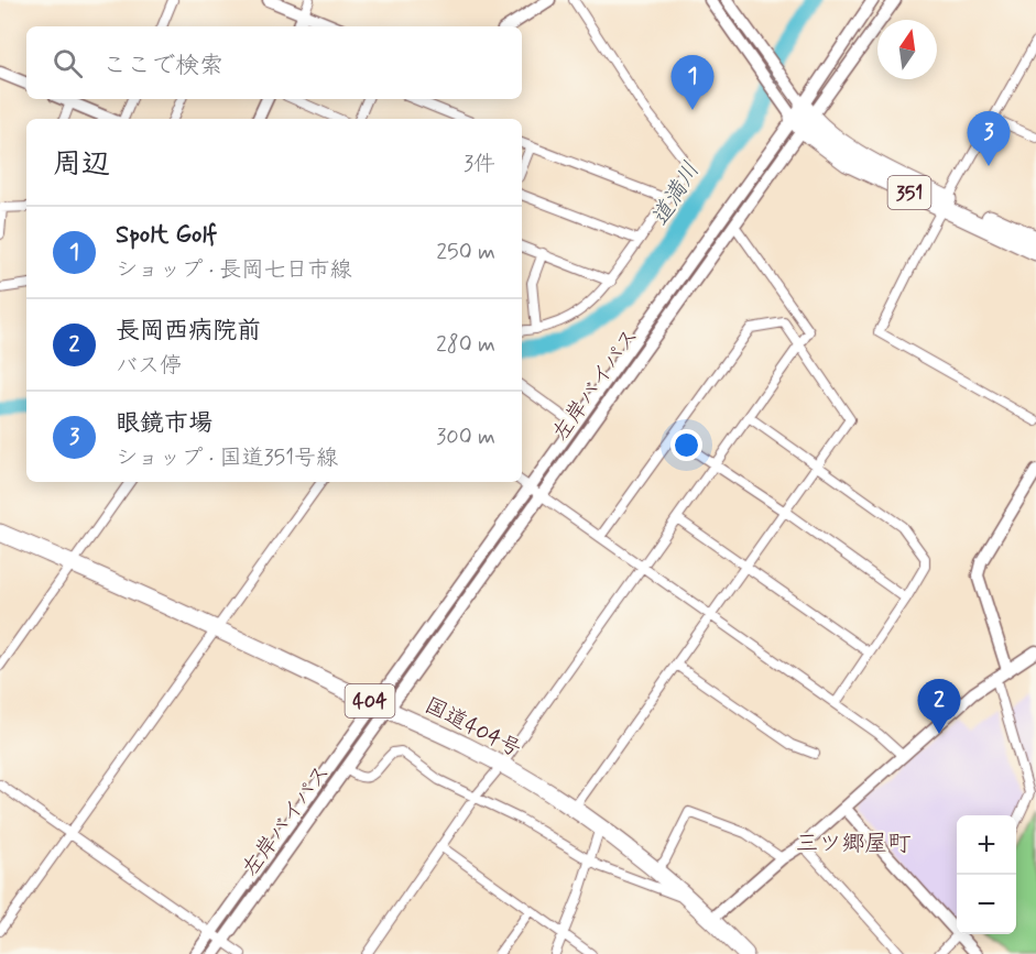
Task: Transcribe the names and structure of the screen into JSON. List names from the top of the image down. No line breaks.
{"streets":{"highway":["351","404","国道404号"],"street":["左岸バイパス"]},"crossings":[["351","左岸バイパス"],["左岸バイパス","国道404号"]],"districts":["三ツ郷屋町"],"water":["道満川"],"north":"top","page":{"search":"ここで検索","pins":["1","3","2"],"heading":["周辺","3件"],"list":[{"mark":"1","name":"Spolt Golf","note":"ショップ · 長岡七日市線","value":"250 m"},{"mark":"2","name":"長岡西病院前","note":"バス停","value":"280 m"},{"mark":"3","name":"眼鏡市場","note":"ショップ · 国道351号線","value":"300 m"}],"map_buttons":["+","−"]}}
